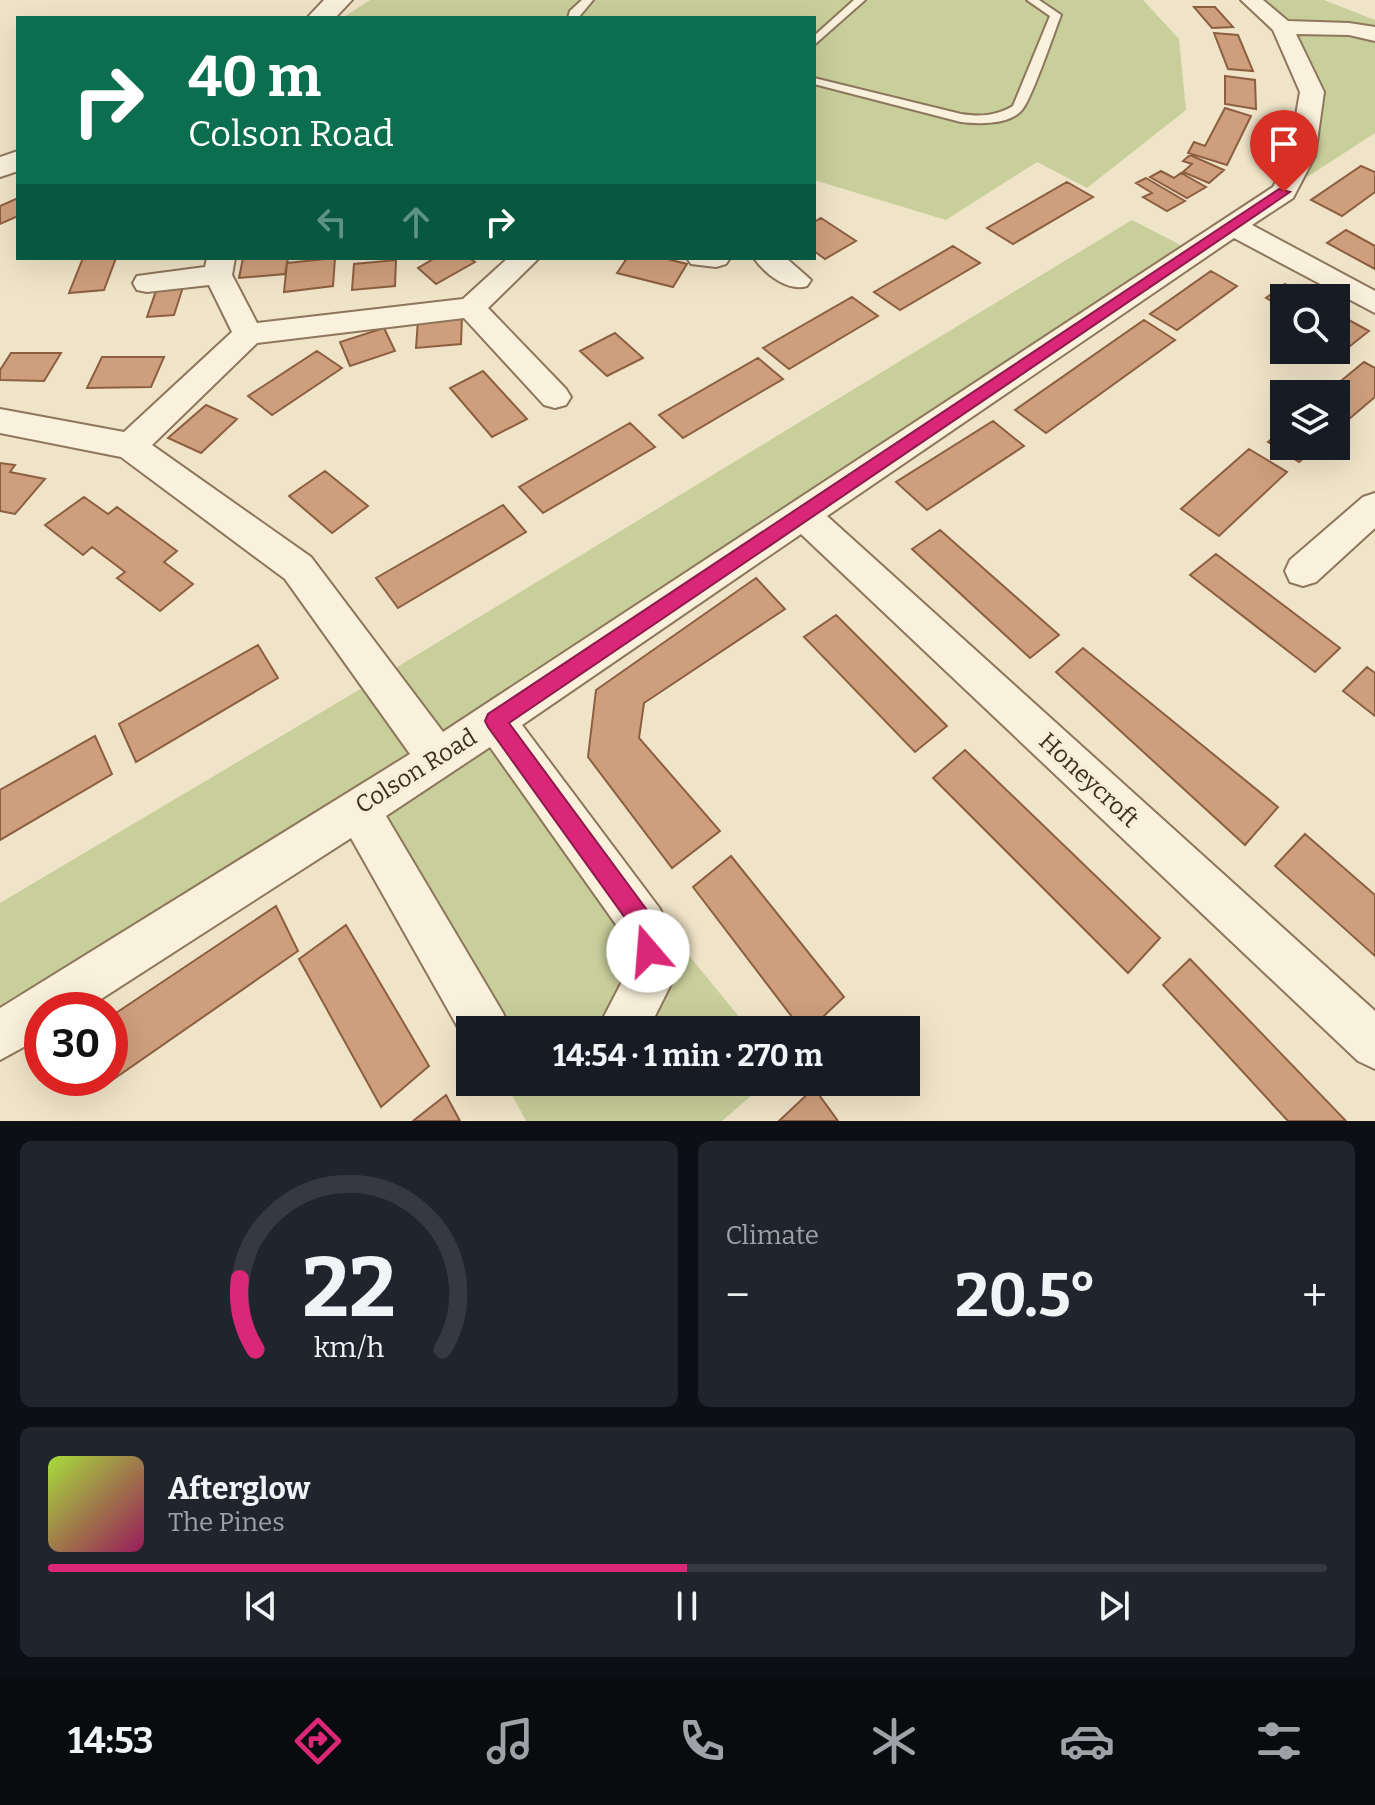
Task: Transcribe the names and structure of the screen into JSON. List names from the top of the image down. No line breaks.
{"streets":{"street":["Colson Road","Honeycroft"]},"crossings":[["Colson Road","Honeycroft"]],"page":{"turn":["40 m","Colson Road"],"limit":"30","trip":"14:54 · 1 min · 270 m","tile":"Climate","heat":["−","20.5°","+"],"song":["Afterglow","The Pines"],"tabs":"14:53","gauge":["22","km/h"]}}
